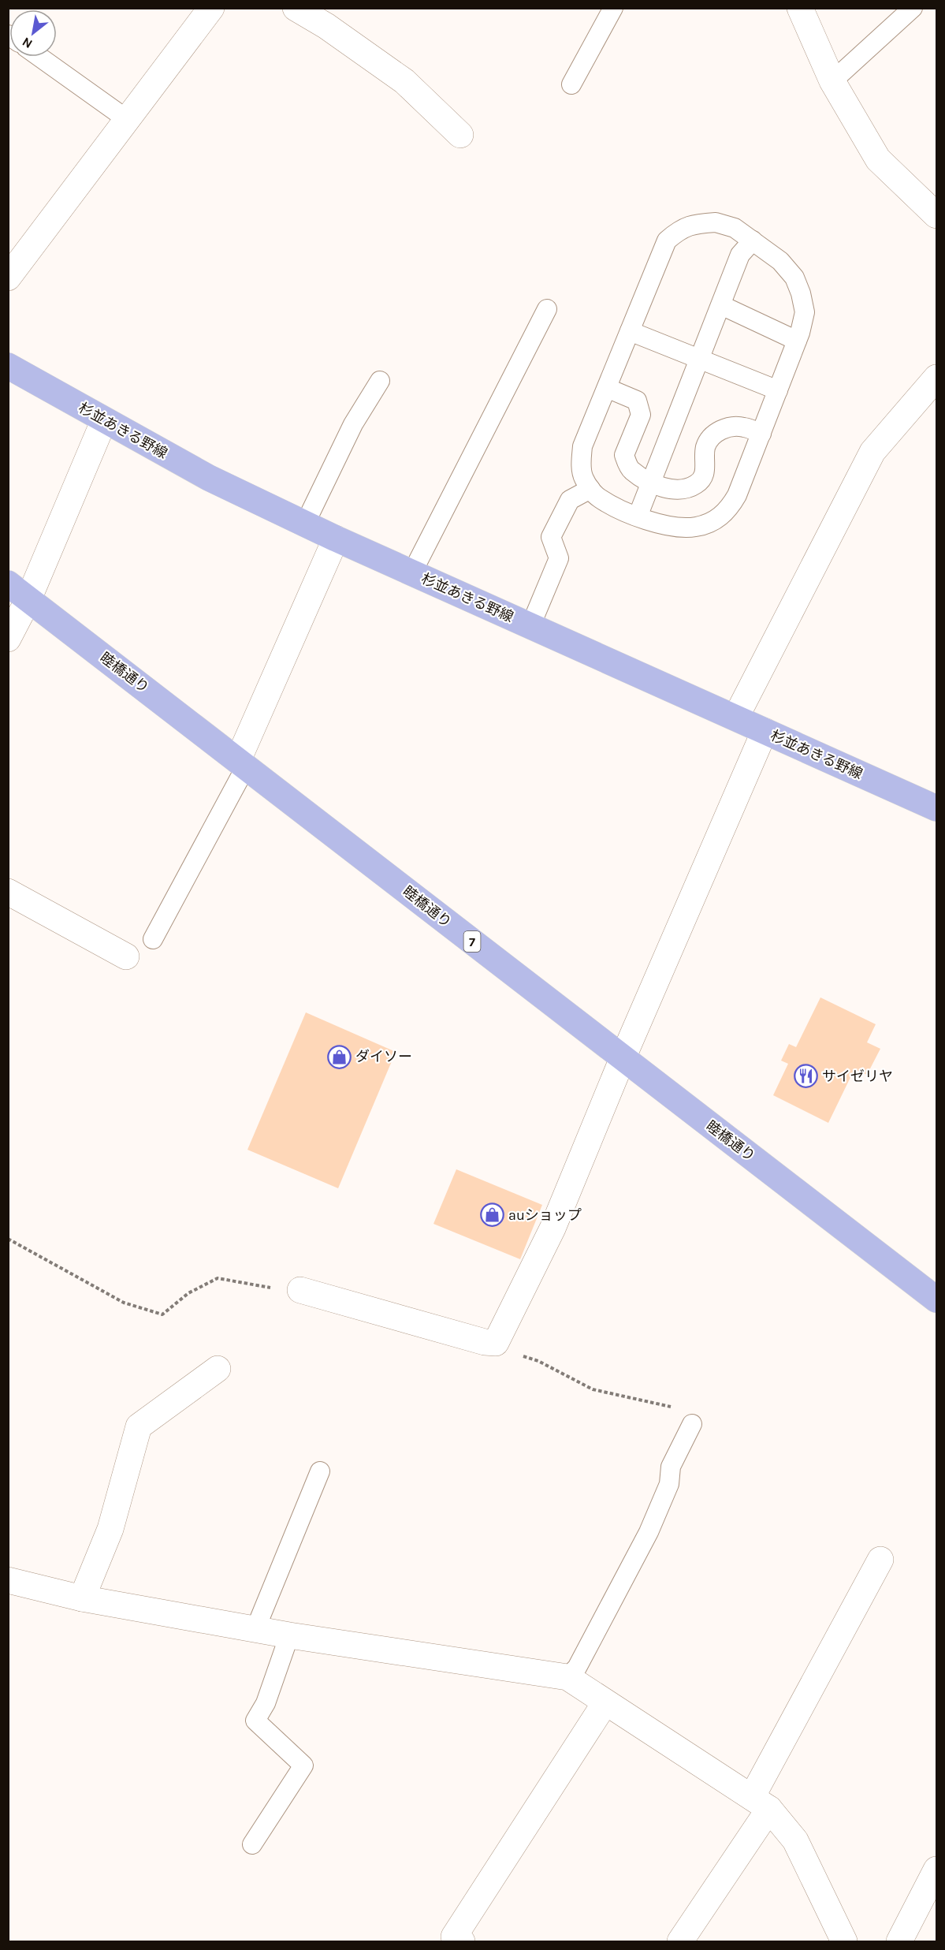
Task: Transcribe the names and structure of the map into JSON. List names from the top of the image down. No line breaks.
{"streets":{"main road":["杉並あきる野線","睦橋通り","7"]},"places":{"shop":["ダイソー","auショップ"],"restaurant":["サイゼリヤ"]},"north":"bottom left"}
